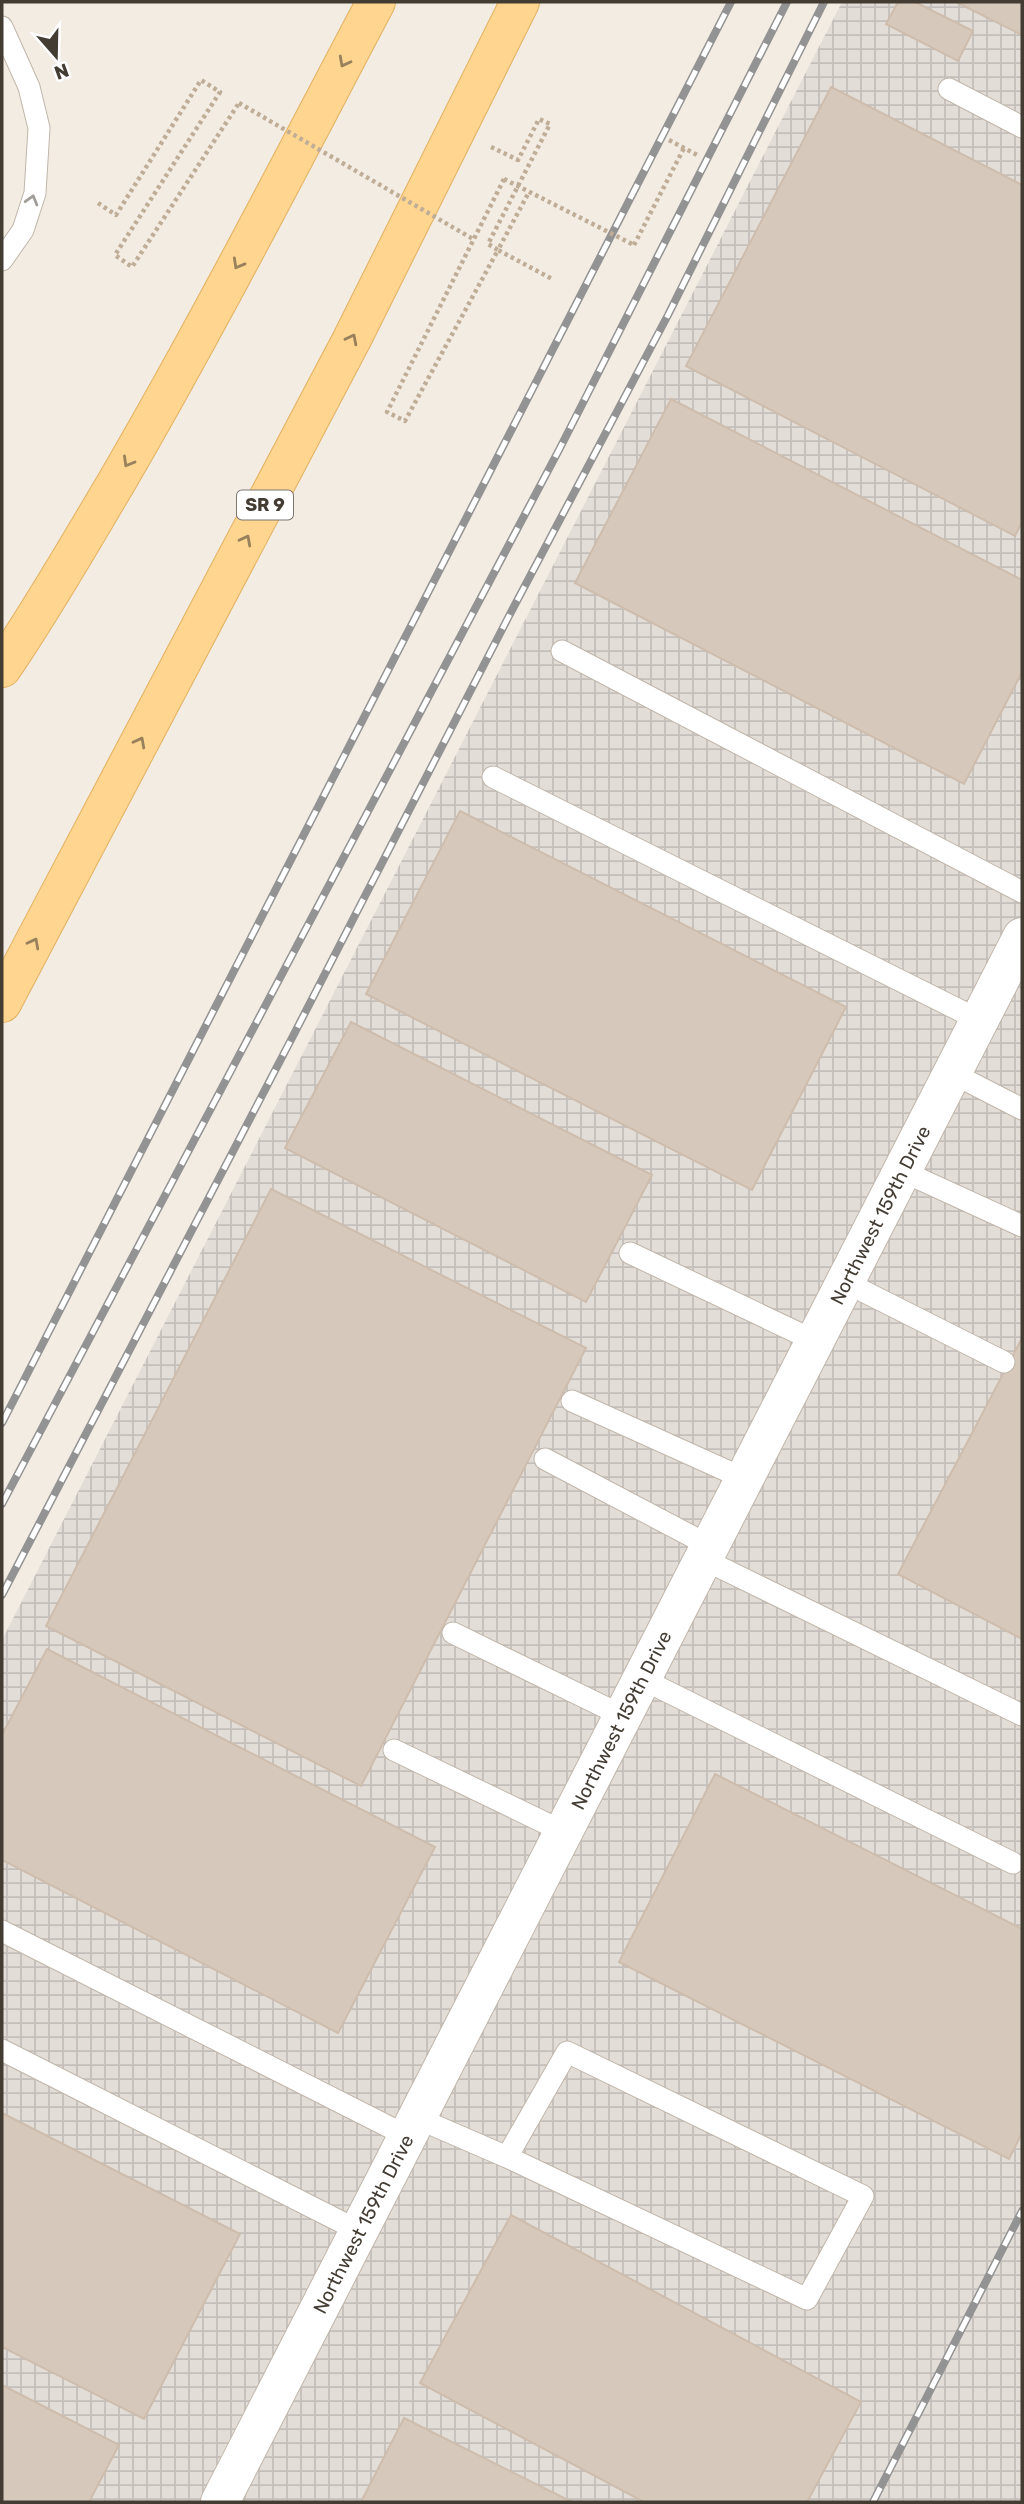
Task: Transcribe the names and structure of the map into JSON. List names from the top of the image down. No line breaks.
{"streets":{"main road":["SR 9"],"street":["Northwest 159th Drive"]},"north":"bottom"}
